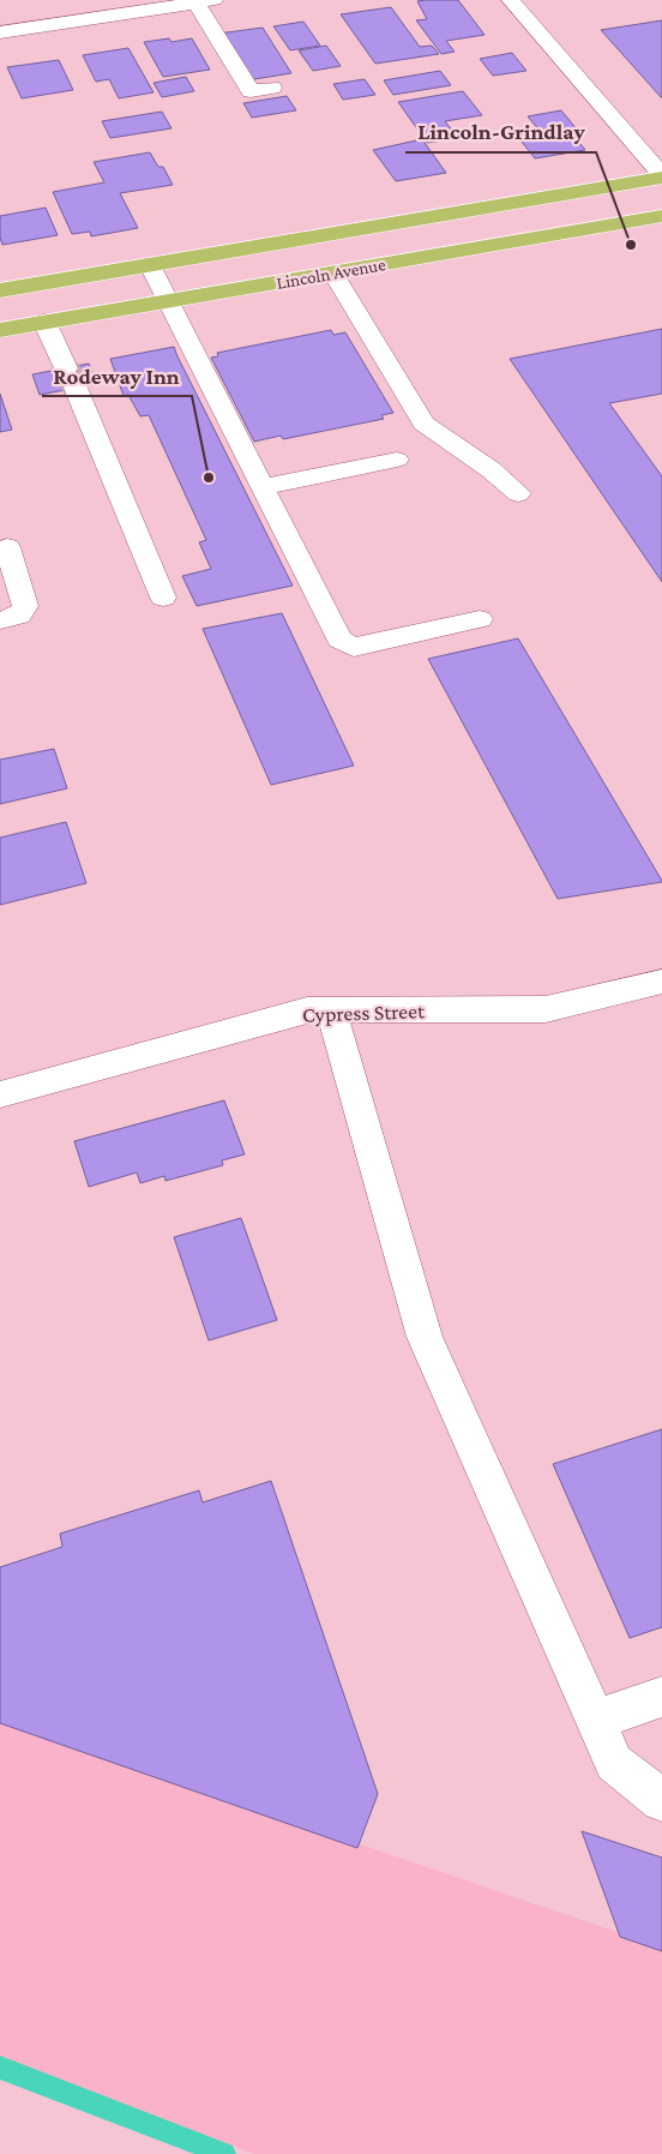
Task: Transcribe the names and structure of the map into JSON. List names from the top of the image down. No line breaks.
{"streets":{"main road":["Lincoln Avenue"],"street":["Cypress Street"]},"places":["Lincoln-Grindlay","Rodeway Inn"]}
